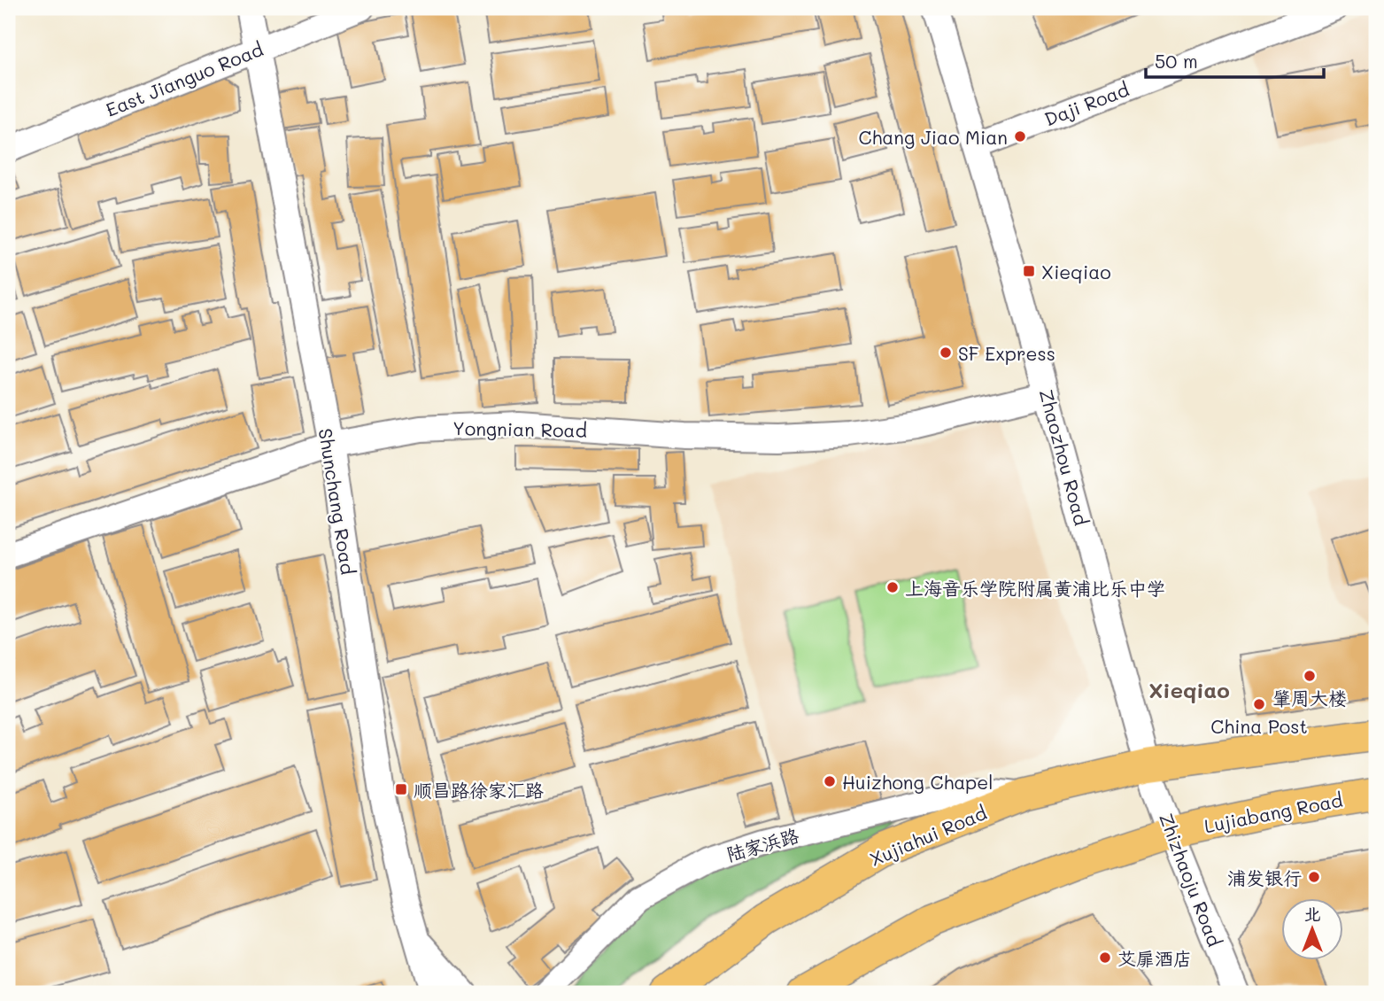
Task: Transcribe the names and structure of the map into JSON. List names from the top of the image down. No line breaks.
{"streets":{"main road":["Lujiabang Road","Xujiahui Road"],"street":["East Jianguo Road","Daji Road","Yongnian Road","Zhaozhou Road","Shunchang Road","陆家浜路","Zhizhaoju Road"]},"crossings":[["East Jianguo Road","Shunchang Road"],["Daji Road","Zhaozhou Road"],["Yongnian Road","Zhaozhou Road"],["Yongnian Road","Shunchang Road"],["Zhaozhou Road","Xujiahui Road"],["Zhaozhou Road","Zhizhaoju Road"],["Lujiabang Road","Zhizhaoju Road"],["Xujiahui Road","陆家浜路"],["Xujiahui Road","Zhizhaoju Road"]],"districts":["Xieqiao"],"places":{"other":["Chang Jiao Mian","SF Express","上海音乐学院附属黄浦比乐中学","肇周大楼","China Post","Huizhong Chapel","浦发银行","艾扉酒店"],"transit":["Xieqiao","顺昌路徐家汇路"]},"scale_bar":"50 m","north":"top"}
